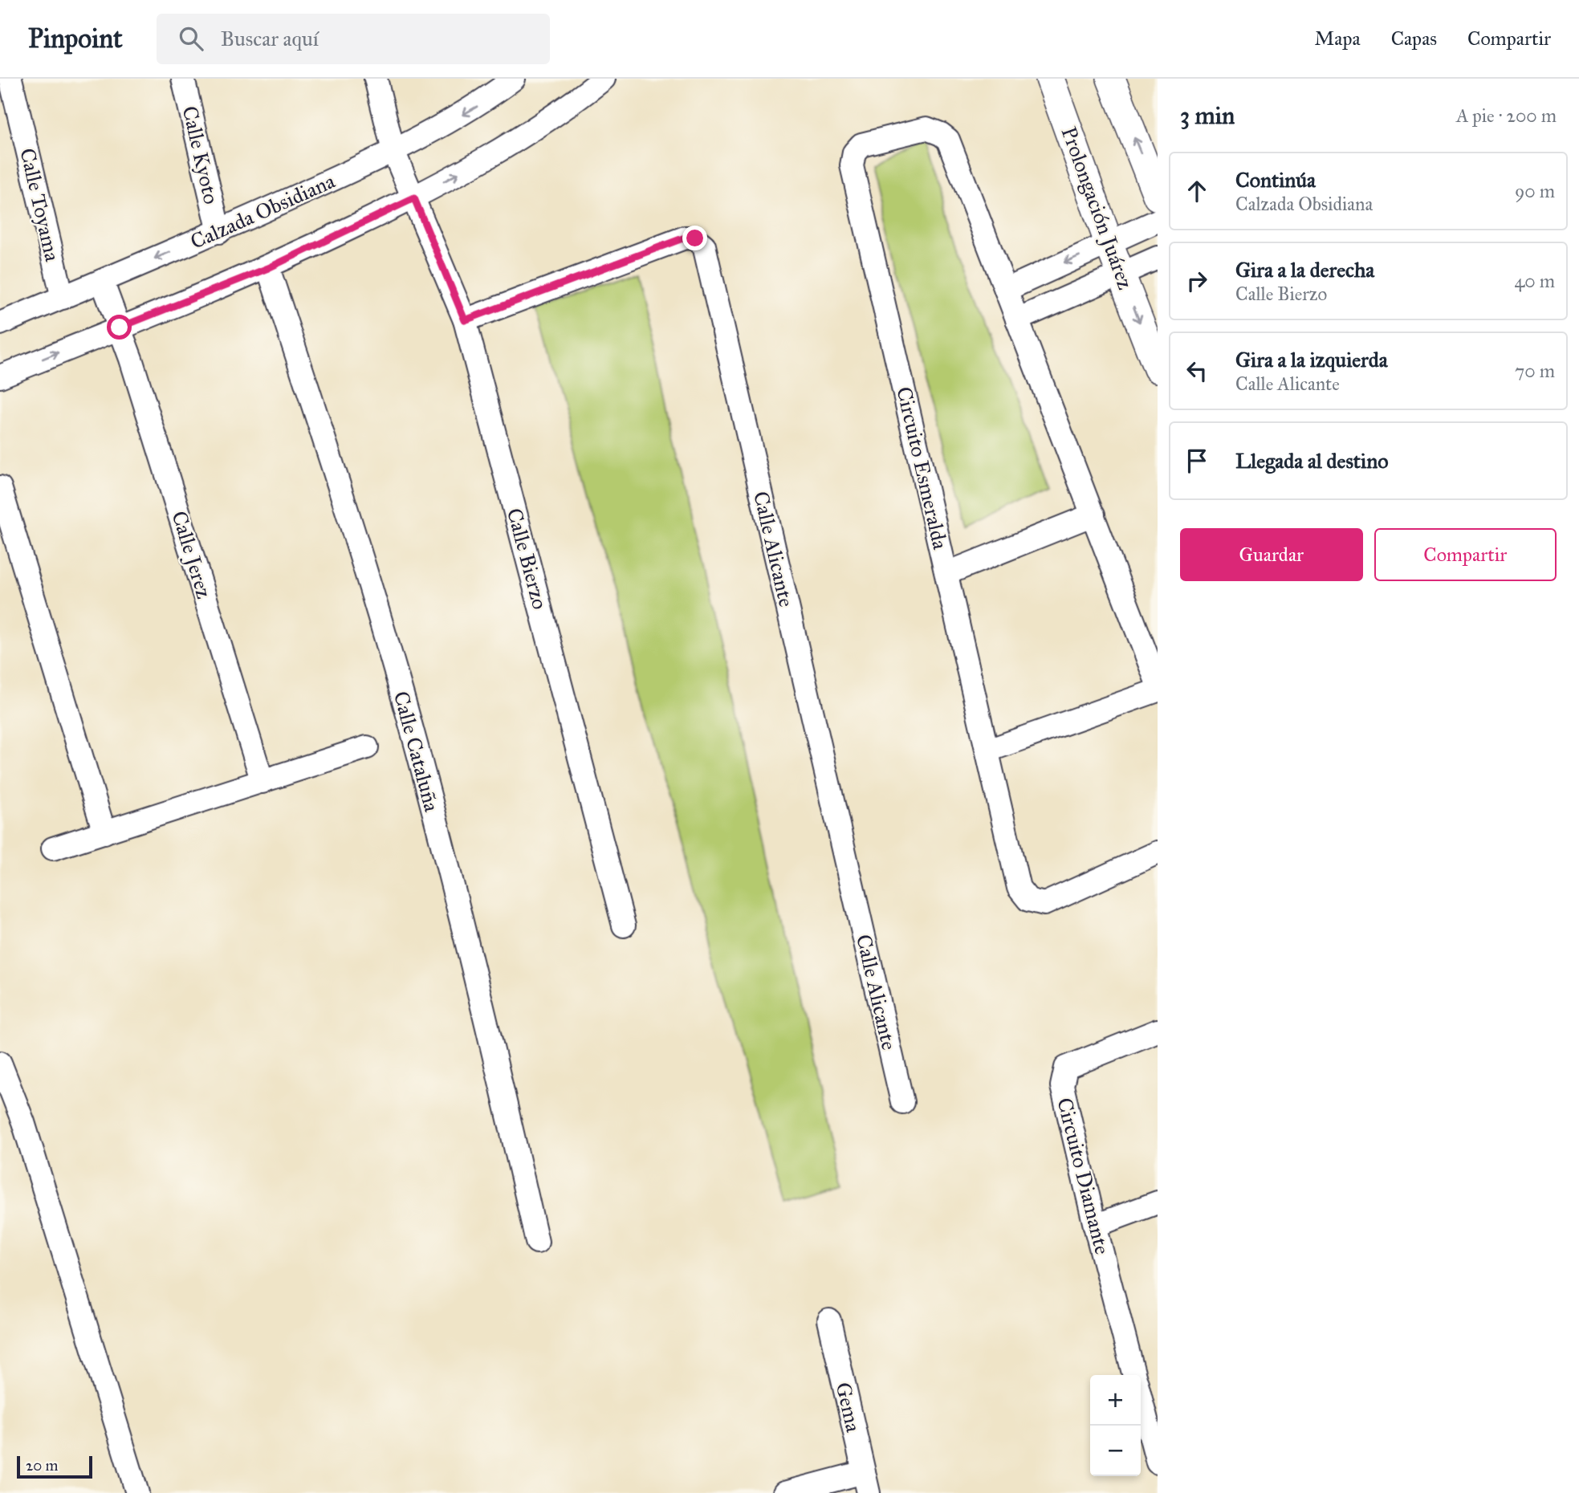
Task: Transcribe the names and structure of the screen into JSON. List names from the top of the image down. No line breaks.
{"streets":{"street":["Calle Kyoto","Calle Toyama","Prolongación Juárez","Calzada Obsidiana","Circuito Esmeralda","Calle Alicante","Calle Jerez","Calle Bierzo","Calle Cataluña","Circuito Diamante","Gema"]},"crossings":[["Calle Kyoto","Calzada Obsidiana"],["Calle Toyama","Calzada Obsidiana"],["Calzada Obsidiana","Calle Jerez"],["Calzada Obsidiana","Calle Bierzo"],["Calle Alicante","Calle Bierzo"]],"scale_bar":"20 m","page":{"header":"Pinpoint","search":"Buscar aquí","nav":["Mapa","Capas","Compartir"],"heading":["3 min","A pie · 200 m"],"list":[["Continúa","Calzada Obsidiana","90 m"],["Gira a la derecha","Calle Bierzo","40 m"],["Gira a la izquierda","Calle Alicante","70 m"],"Llegada al destino"],"buttons":["Guardar","Compartir"],"map_buttons":["+","−"],"scale":"20 m"}}
